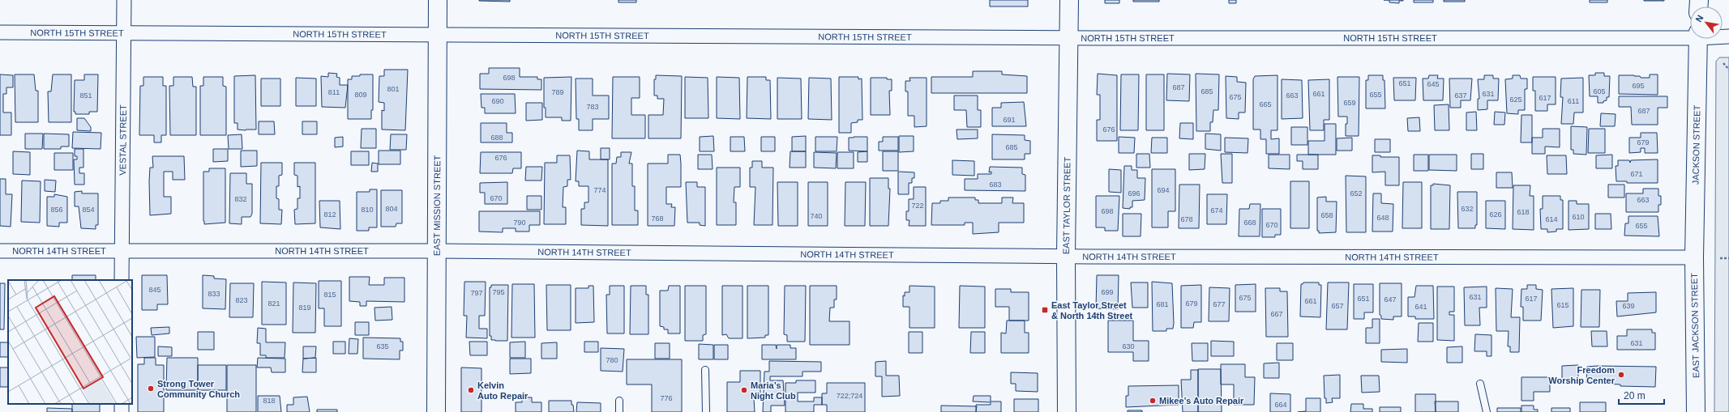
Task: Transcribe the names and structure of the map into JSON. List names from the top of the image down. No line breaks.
{"streets":{"street":["NORTH 15TH STREET","VESTAL STREET","JACKSON STREET","EAST MISSION STREET","EAST TAYLOR STREET","NORTH 14TH STREET","EAST JACKSON STREET"]},"crossings":[["NORTH 15TH STREET","VESTAL STREET"],["NORTH 15TH STREET","EAST MISSION STREET"],["NORTH 15TH STREET","EAST TAYLOR STREET"],["VESTAL STREET","NORTH 14TH STREET"],["JACKSON STREET","NORTH 14TH STREET"],["JACKSON STREET","EAST JACKSON STREET"],["EAST MISSION STREET","NORTH 14TH STREET"],["EAST TAYLOR STREET","NORTH 14TH STREET"],["NORTH 14TH STREET","EAST JACKSON STREET"]],"places":{"transit":["East Taylor Street & North 14th Street"],"other":["Freedom Worship Center","Strong Tower Community Church","Kelvin Auto Repair","Maria’s Night Club","Mikee’s Auto Repair"]},"house_numbers":["698","651","645","695","687","801","685","605","811","789","661","631","809","655","851","663","637","675","617","625","690","611","659","665","783","687","691","676","688","679","685","676","671","683","774","694","696","652","670","832","663","722","804","632","856","854","810","674","698","618","812","626","658","740","610","648","768","678","614","790","668","670","655","845","795","699","797","833","815","631","675","651","617","647","823","661","821","679","681","677","615","657","639","641","819","667","631","635","630","780","722;724","776","818","664"],"scale_bar":"20 m","north":"top left"}
